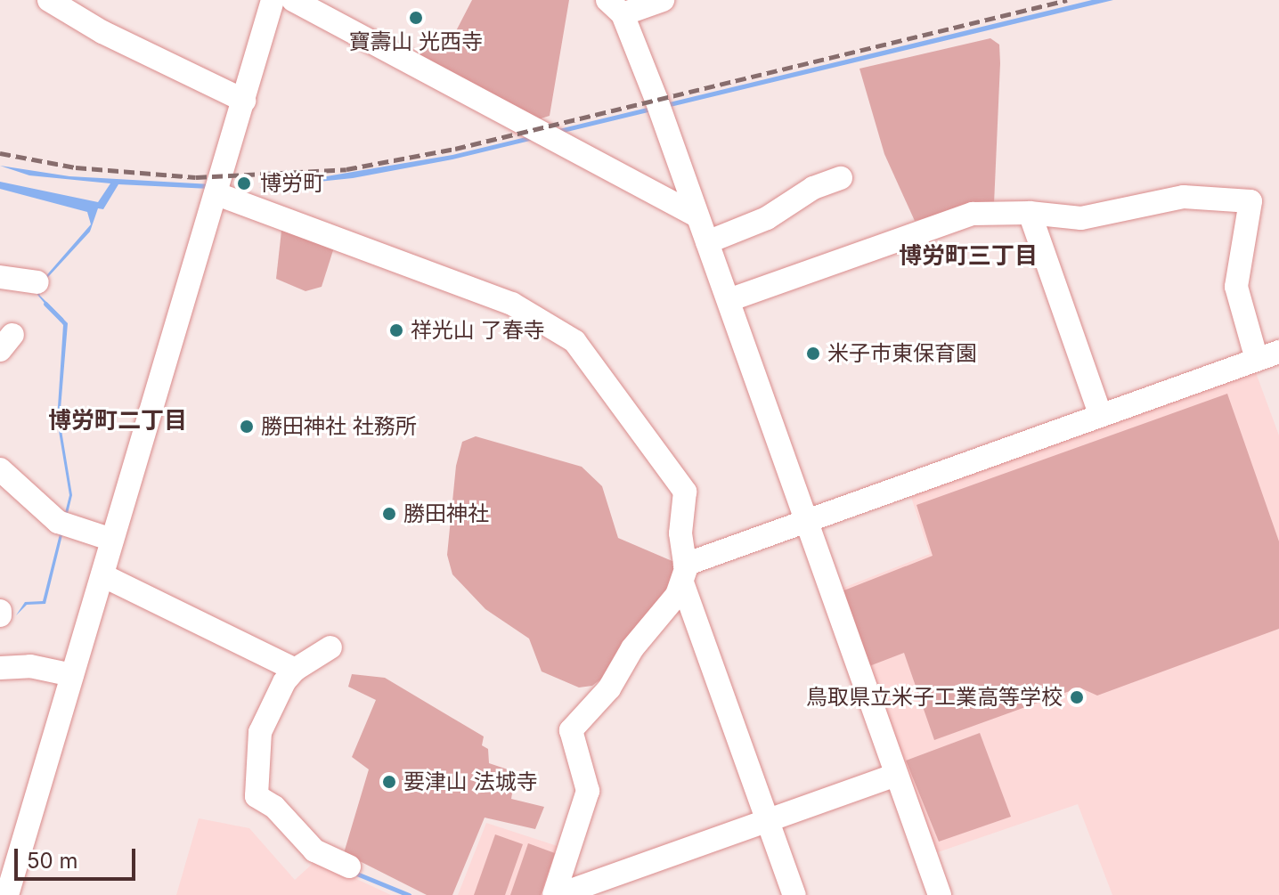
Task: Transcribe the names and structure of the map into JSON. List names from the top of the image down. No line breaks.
{"districts":["博労町三丁目","博労町二丁目"],"places":["寶壽山 光西寺","博労町","祥光山 了春寺","米子市東保育園","勝田神社 社務所","勝田神社","鳥取県立米子工業高等学校","要津山 法城寺"],"scale_bar":"50 m"}
